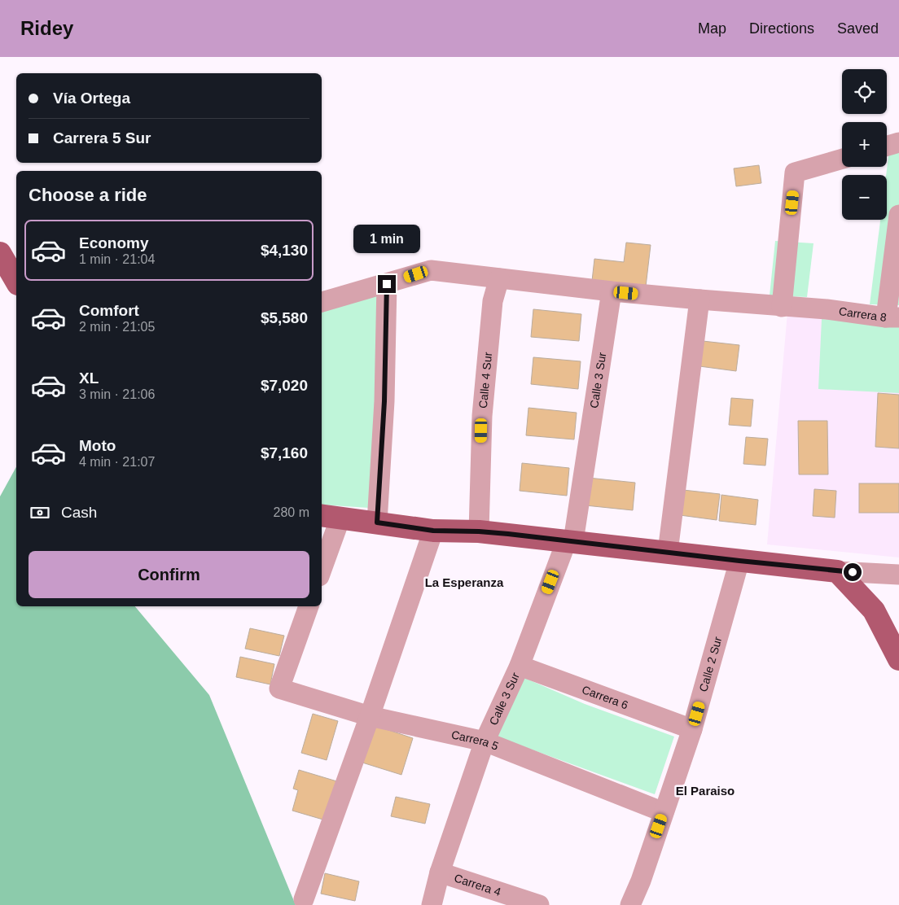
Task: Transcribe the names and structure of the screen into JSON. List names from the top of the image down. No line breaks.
{"streets":{"street":["Carrera 8","Calle 4 Sur","Calle 3 Sur","Calle 2 Sur","Carrera 6","Carrera 5","Carrera 4"]},"crossings":[["Carrera 8","Calle 4 Sur"],["Carrera 8","Calle 3 Sur"],["Calle 3 Sur","Carrera 6"],["Calle 3 Sur","Carrera 5"],["Calle 3 Sur","Carrera 4"],["Calle 2 Sur","Carrera 6"],["Calle 2 Sur","Carrera 5"]],"districts":["La Esperanza","El Paraiso"],"page":{"header":"Ridey","nav":["Map","Directions","Saved"],"map_buttons":["+","−"],"banner":["Vía Ortega","Carrera 5 Sur"],"heading":"Choose a ride","list":[{"name":"Economy","note":"1 min · 21:04","value":"$4,130"},{"name":"Comfort","note":"2 min · 21:05","value":"$5,580"},{"name":"XL","note":"3 min · 21:06","value":"$7,020"},{"name":"Moto","note":"4 min · 21:07","value":"$7,160"}],"bubble":"1 min","pay":["Cash","280 m"],"buttons":"Confirm"}}
